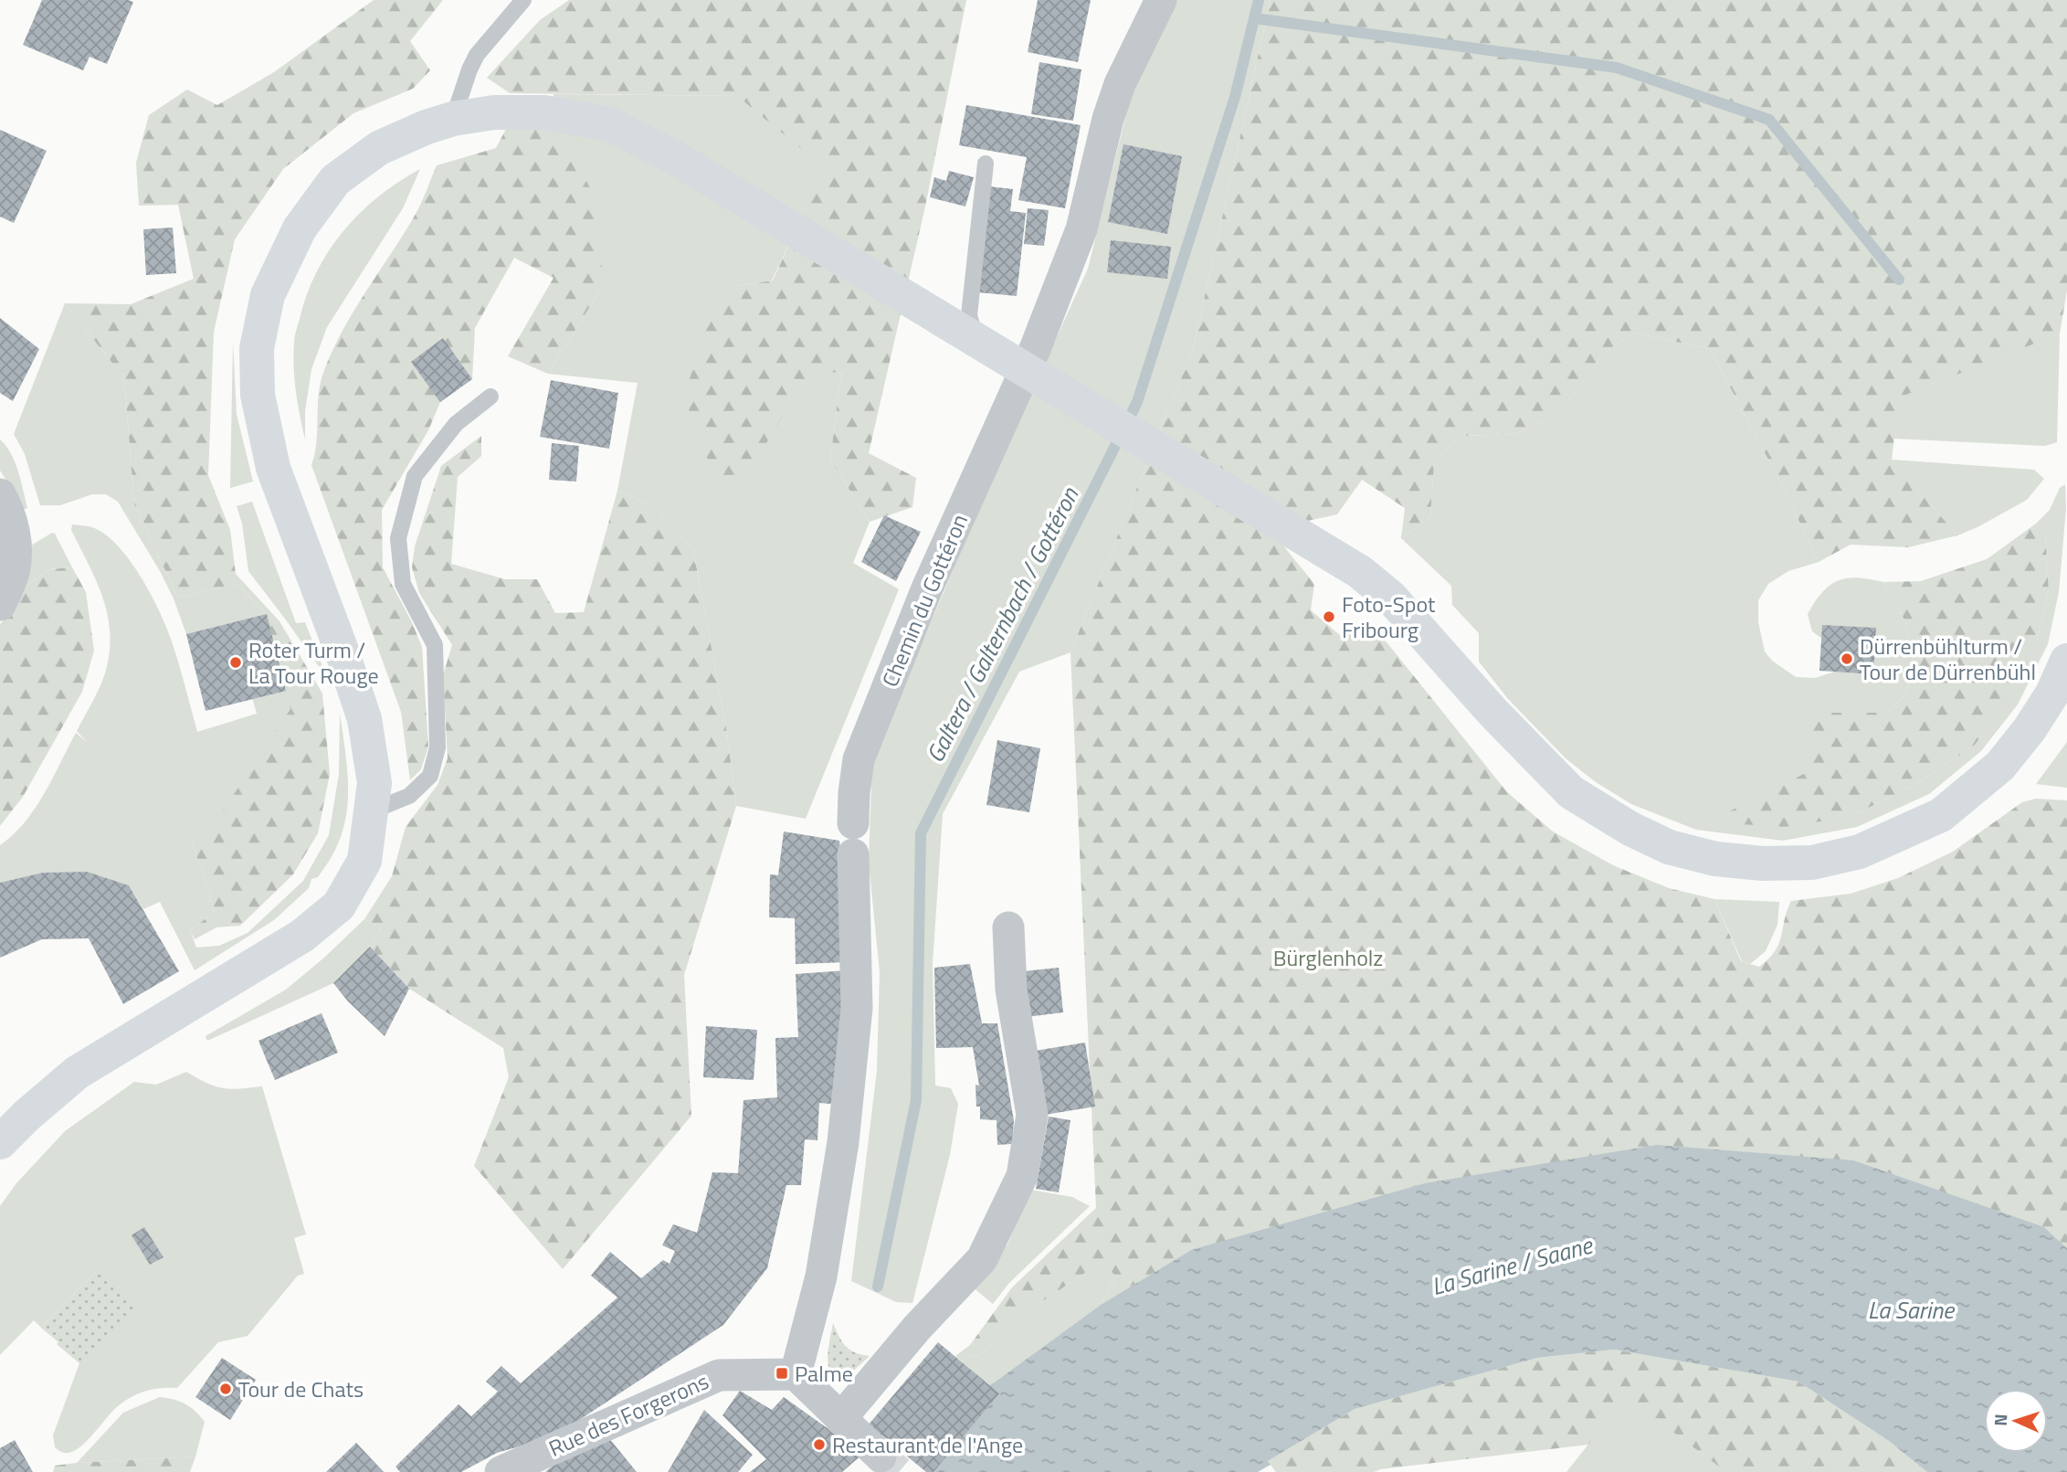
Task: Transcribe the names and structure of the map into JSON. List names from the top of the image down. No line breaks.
{"streets":{"street":["Chemin du Gottéron","Rue des Forgerons"]},"crossings":[["Chemin du Gottéron","Rue des Forgerons"]],"water":["Galtera / Galternbach / Gottéron","La Sarine / Saane","La Sarine"],"parks":["Bürglenholz"],"places":{"other":["Foto-Spot Fribourg","Dürrenbühlturm / Tour de Dürrenbühl","Roter Turm / La Tour Rouge","Tour de Chats","Restaurant de l'Ange"],"transit":["Palme"]},"north":"left"}
